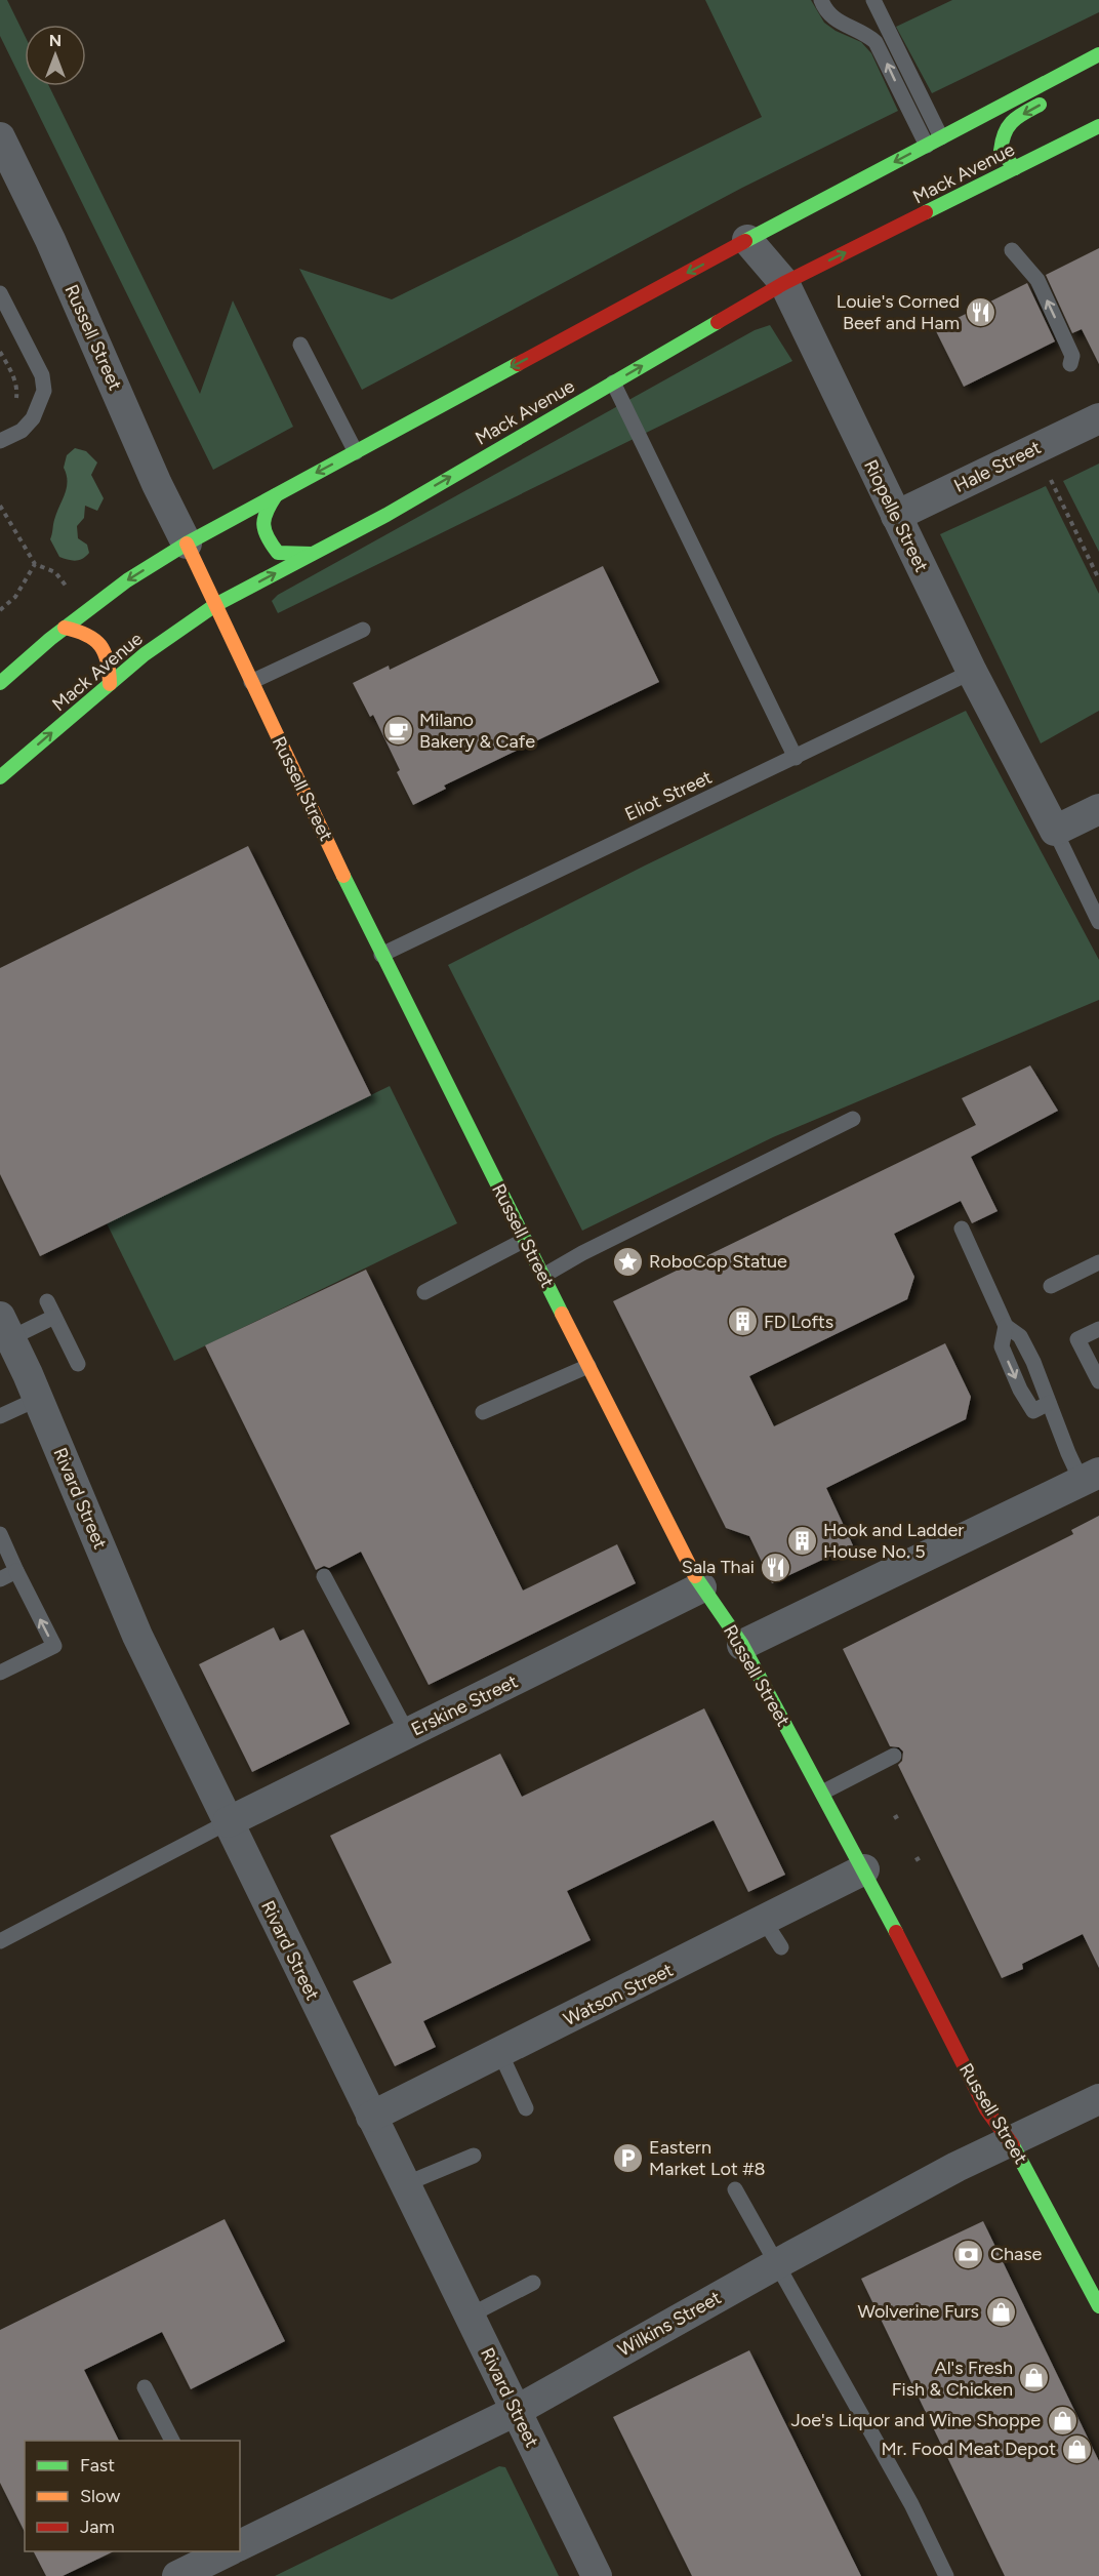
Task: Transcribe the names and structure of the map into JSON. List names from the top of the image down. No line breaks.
{"streets":{"main road":["Mack Avenue","Russell Street"],"street":["Hale Street","Riopelle Street","Rivard Street","Erskine Street","Watson Street","Wilkins Street"],"lane":["Eliot Street"]},"crossings":[["Mack Avenue","Russell Street"],["Mack Avenue","Riopelle Street"],["Russell Street","Eliot Street"],["Russell Street","Erskine Street"],["Russell Street","Watson Street"],["Russell Street","Wilkins Street"],["Hale Street","Riopelle Street"],["Riopelle Street","Eliot Street"],["Rivard Street","Erskine Street"],["Rivard Street","Watson Street"],["Rivard Street","Wilkins Street"]],"places":{"restaurant":["Louie's Corned Beef and Ham","Sala Thai"],"cafe":["Milano Bakery & Cafe"],"place":["RoboCop Statue"],"building":["FD Lofts","Hook and Ladder House No. 5"],"parking":["Eastern Market Lot #8"],"bank":["Chase"],"shop":["Wolverine Furs","Al's Fresh Fish & Chicken","Joe's Liquor and Wine Shoppe","Mr. Food Meat Depot"]},"legend":["Fast","Slow","Jam"],"north":"top"}
